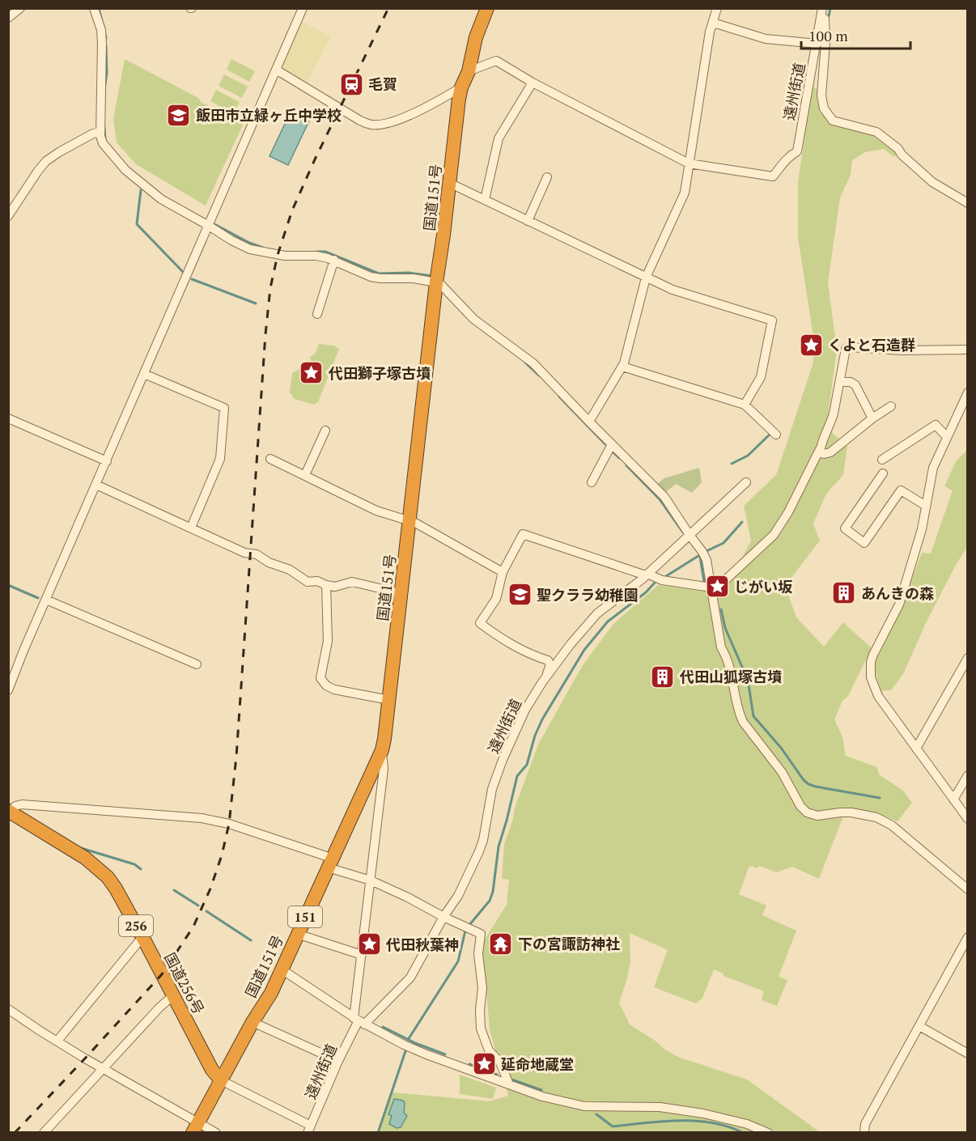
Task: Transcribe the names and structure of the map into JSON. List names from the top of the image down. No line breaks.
{"streets":{"highway":["国道151号","151","256","国道256号"],"street":["遠州街道"]},"crossings":[["遠州街道","国道151号"],["国道151号","国道256号"]],"places":{"station":["毛賀"],"school or university":["飯田市立緑ヶ丘中学校","聖クララ幼稚園"],"place":["くよと石造群","代田獅子塚古墳","じがい坂","代田秋葉神","延命地蔵堂"],"building":["あんきの森","代田山狐塚古墳"],"temple":["下の宮諏訪神社"]},"scale_bar":"100 m"}
